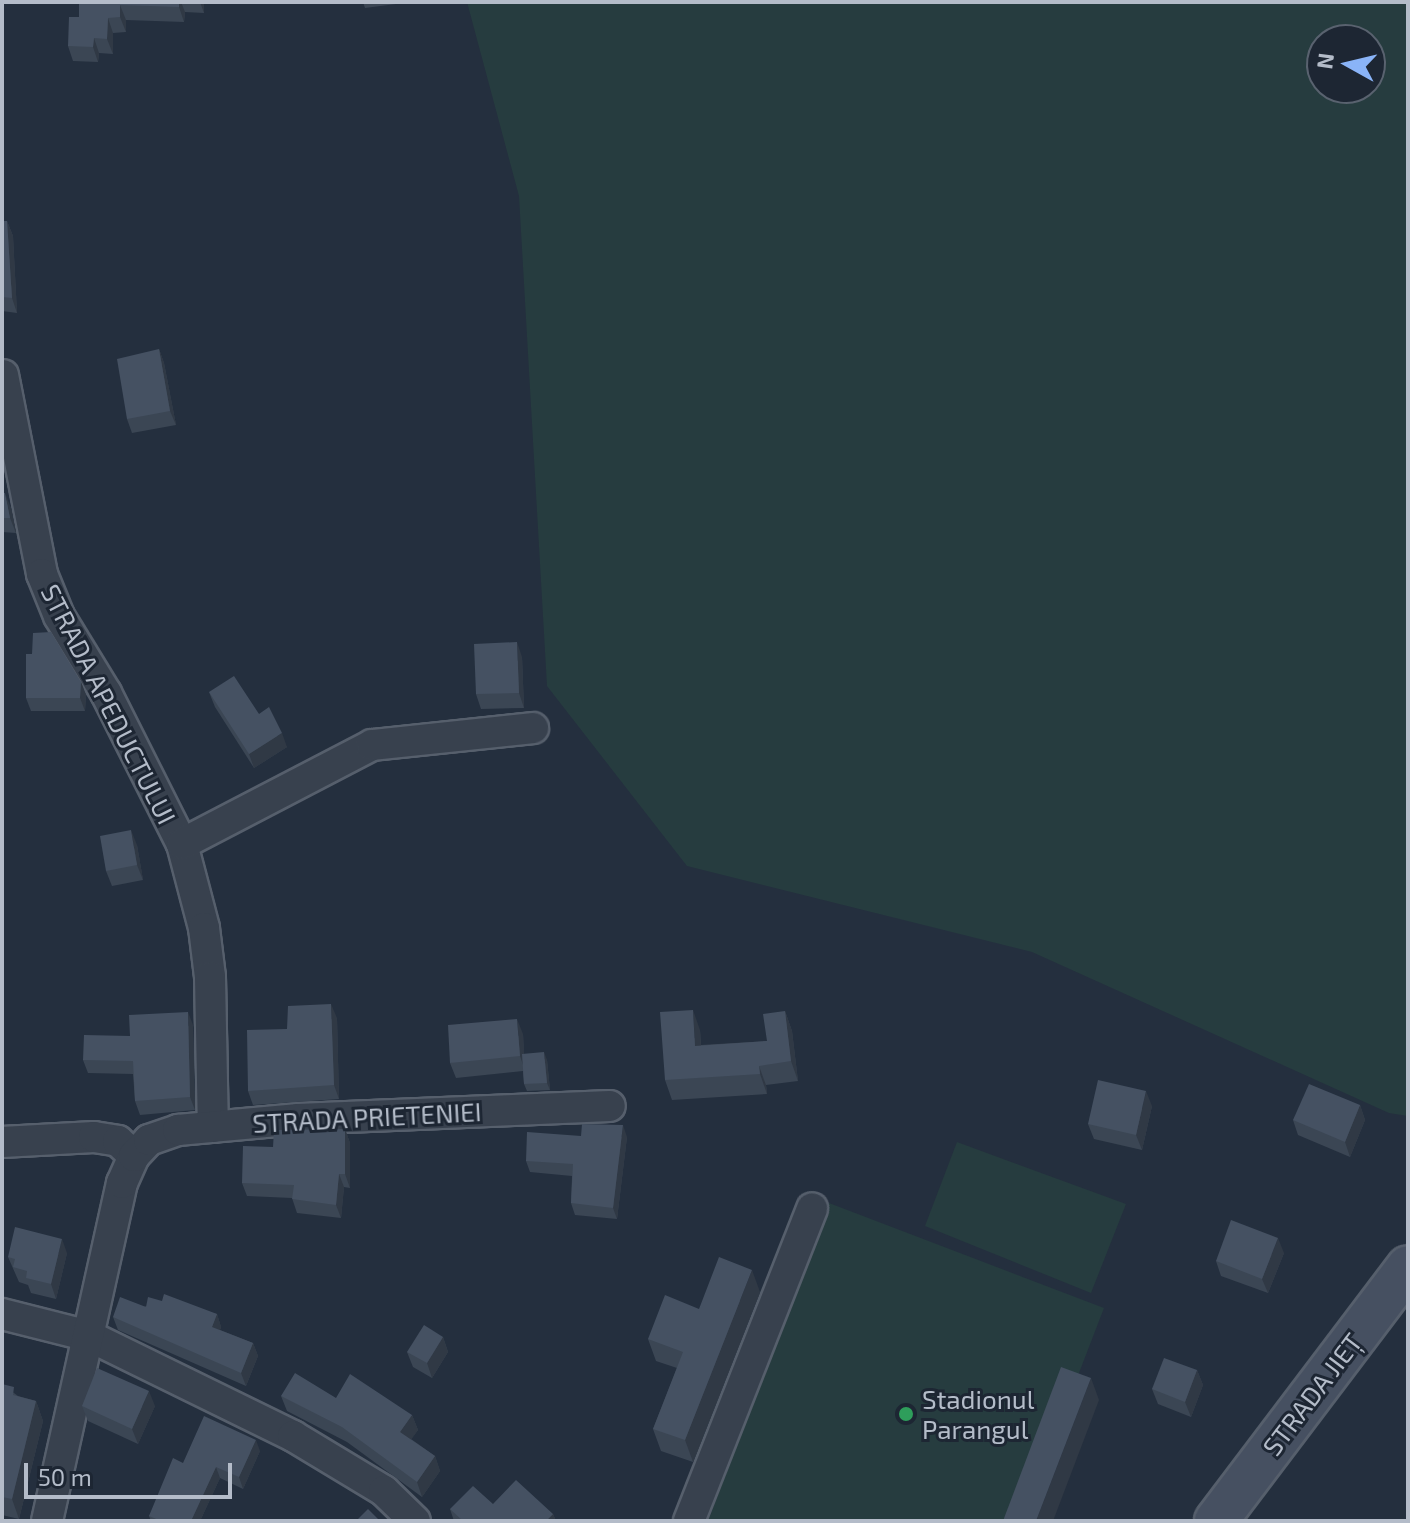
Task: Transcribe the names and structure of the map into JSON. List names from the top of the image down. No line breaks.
{"streets":{"main road":["STRADA JIEȚ"],"street":["STRADA APEDUCTULUI","STRADA PRIETENIEI"]},"crossings":[["STRADA APEDUCTULUI","STRADA PRIETENIEI"]],"places":["Stadionul Parangul"],"scale_bar":"50 m","north":"left"}
